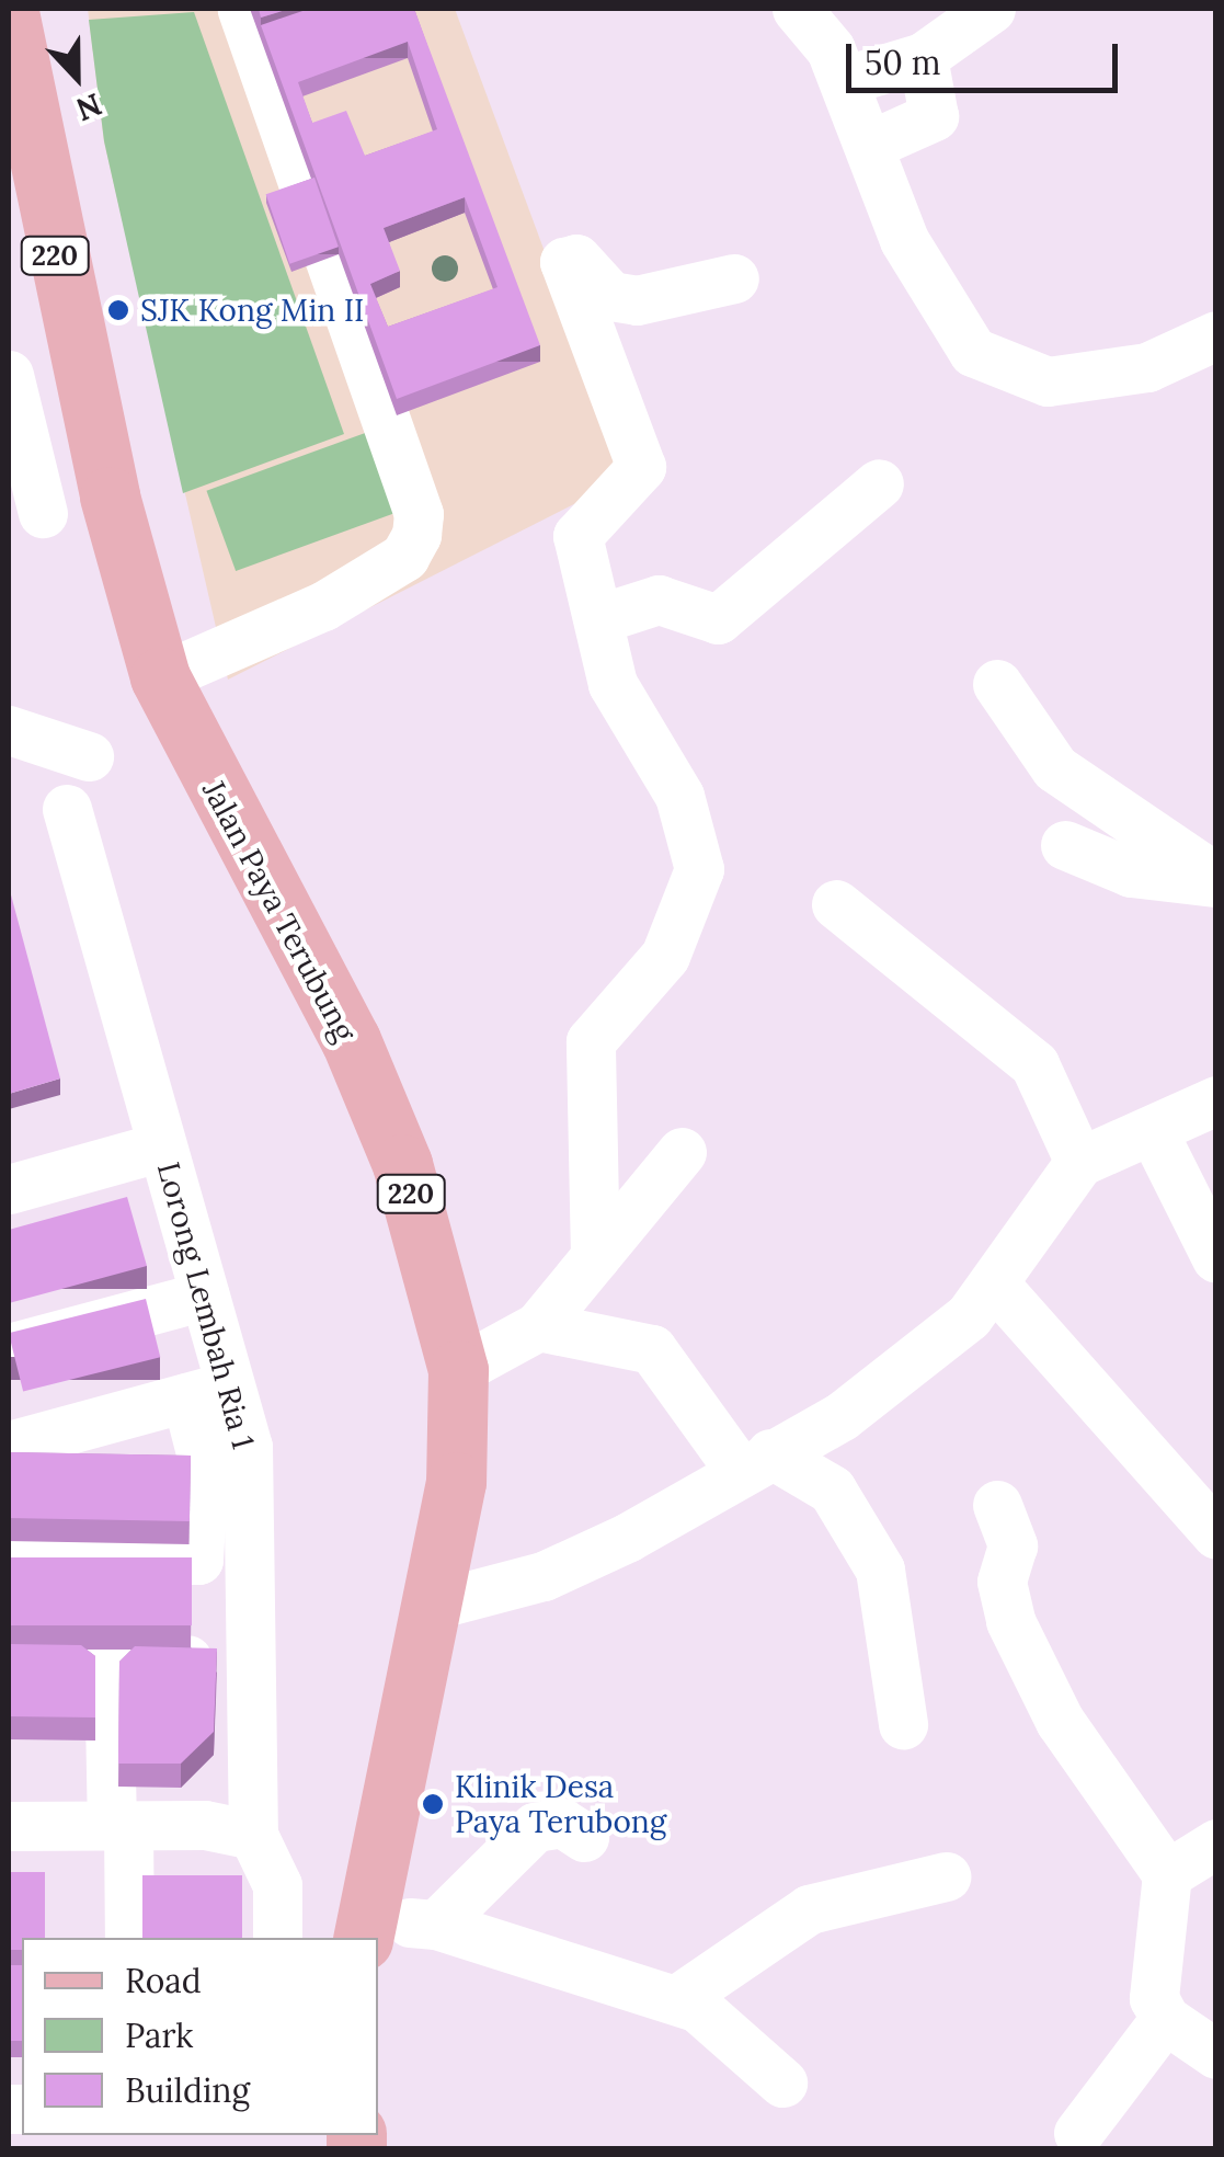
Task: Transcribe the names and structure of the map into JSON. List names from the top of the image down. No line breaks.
{"streets":{"main road":["220","Jalan Paya Terubung"],"street":["Lorong Lembah Ria 1"]},"places":["SJK Kong Min II","Klinik Desa Paya Terubong"],"legend":["Road","Park","Building"],"scale_bar":"50 m","north":"bottom"}
